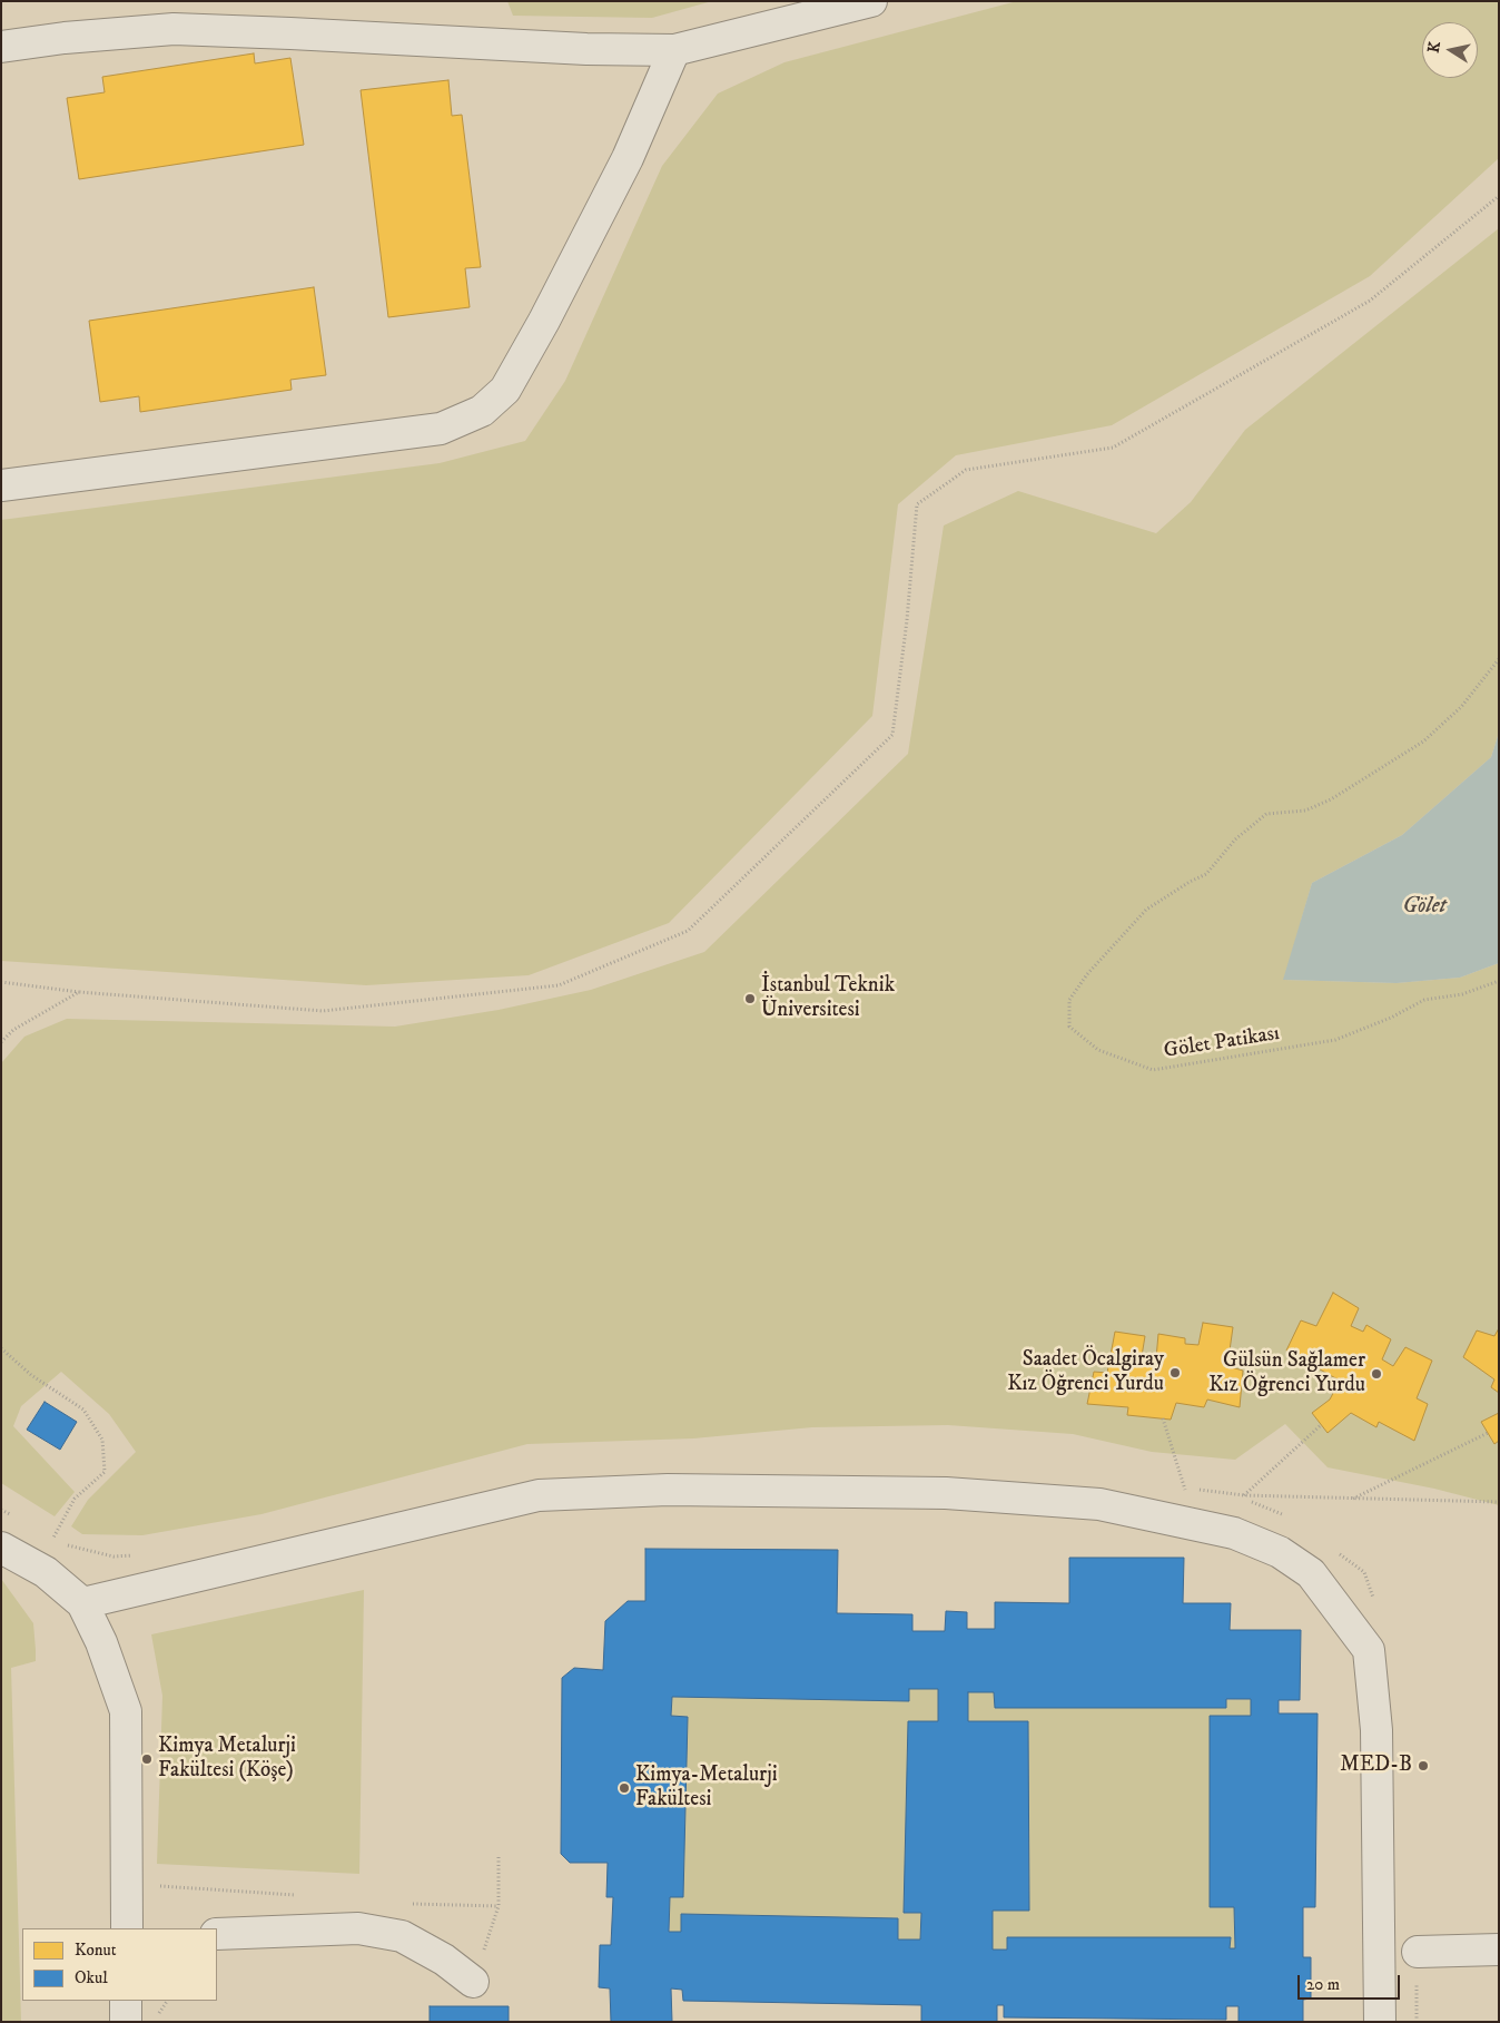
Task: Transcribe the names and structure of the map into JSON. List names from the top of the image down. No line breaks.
{"streets":{"path":["Gölet Patikası"]},"water":["Gölet"],"places":["İstanbul Teknik Üniversitesi","Saadet Öcalgiray Kız Öğrenci Yurdu","Gülsün Sağlamer Kız Öğrenci Yurdu","Kimya Metalurji Fakültesi (Köşe)","MED-B","Kimya-Metalurji Fakültesi"],"legend":["Konut","Okul"],"scale_bar":"20 m","north":"left"}
